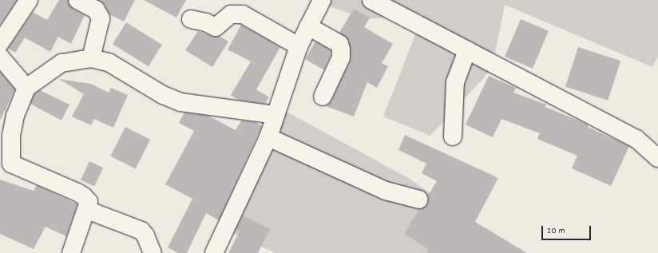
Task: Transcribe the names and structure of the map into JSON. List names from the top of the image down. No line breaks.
{"scale_bar":"20 m"}
